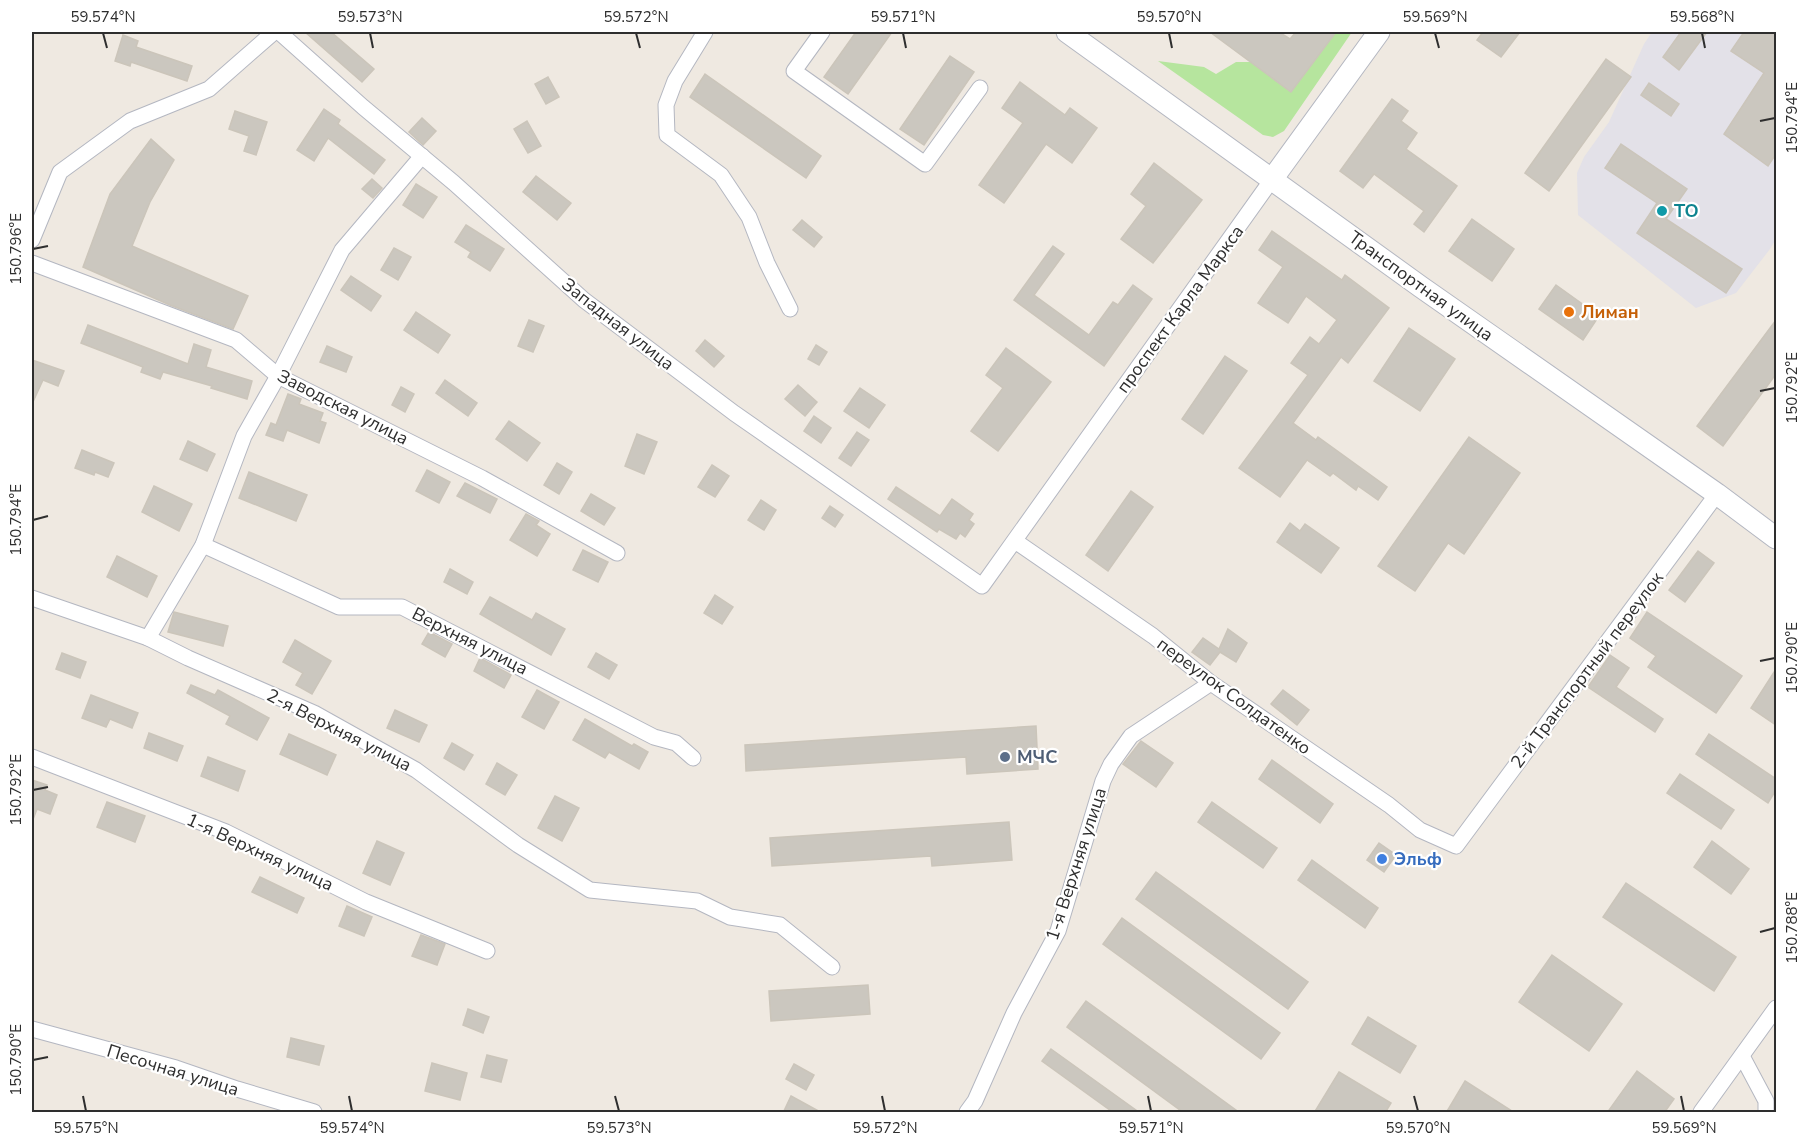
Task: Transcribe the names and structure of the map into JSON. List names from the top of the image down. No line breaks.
{"streets":{"main road":["Транспортная улица","проспект Карла Маркса"],"street":["Западная улица","Заводская улица","Верхняя улица","2-й Транспортный переулок","переулок Солдатенко","2-я Верхняя улица","1-я Верхняя улица","Песочная улица"]},"crossings":[["Транспортная улица","проспект Карла Маркса"],["Транспортная улица","2-й Транспортный переулок"],["проспект Карла Маркса","Западная улица"],["проспект Карла Маркса","переулок Солдатенко"],["2-й Транспортный переулок","переулок Солдатенко"],["переулок Солдатенко","1-я Верхняя улица"]],"places":["ТО","Лиман","МЧС","Эльф"],"coordinates":["59.574°N","59.573°N","59.572°N","59.571°N","59.570°N","59.569°N","59.568°N","150.794°E","150.796°E","150.792°E","150.790°E","150.788°E","59.575°N"]}
